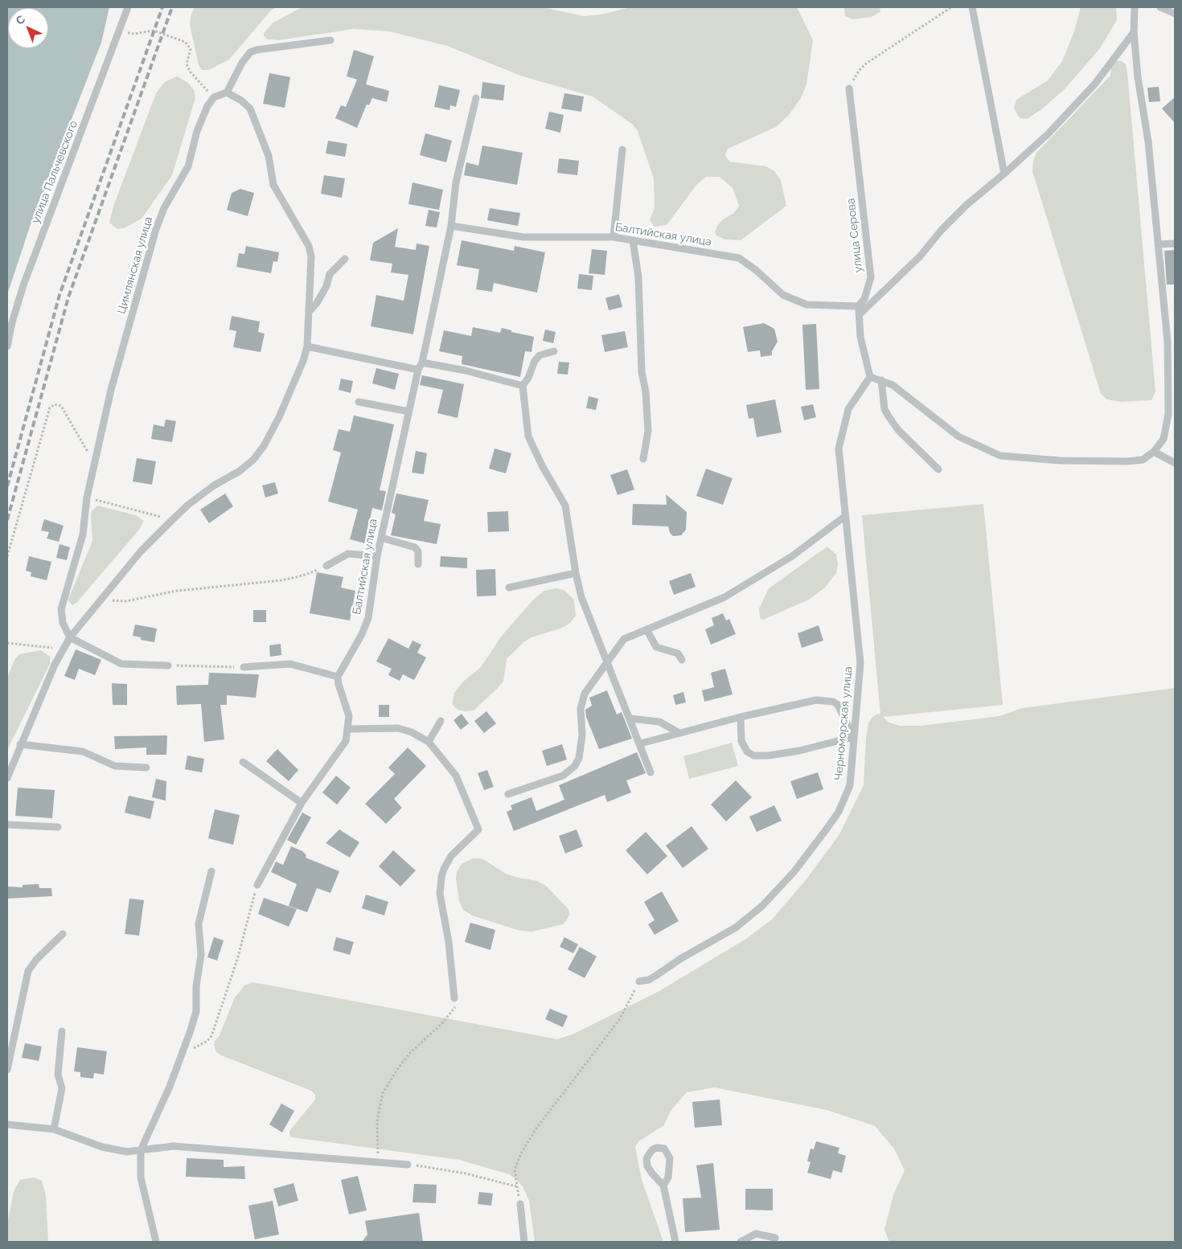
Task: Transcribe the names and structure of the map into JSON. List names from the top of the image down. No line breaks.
{"streets":{"street":["улица Пальчевского","Балтийская улица","улица Серова","Цимлянская улица","Черноморская улица"]},"crossings":[["Балтийская улица","улица Серова"]],"north":"top left"}
